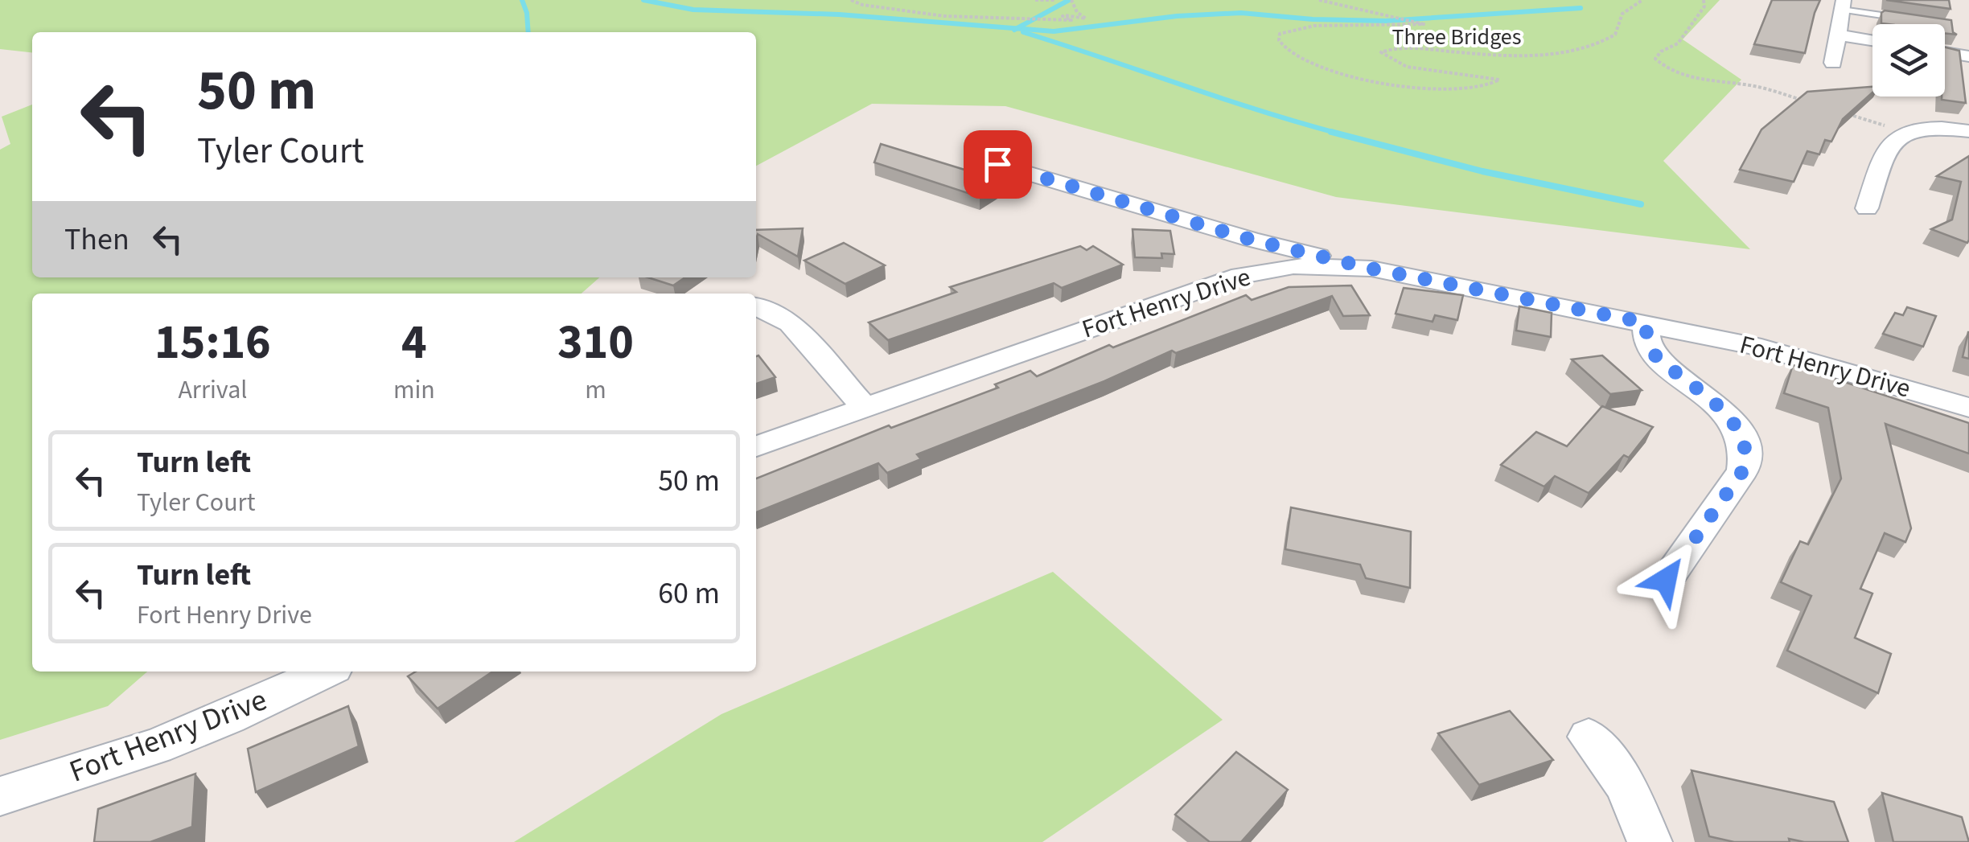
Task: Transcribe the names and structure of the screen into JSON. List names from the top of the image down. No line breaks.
{"streets":{"street":["Fort Henry Drive"],"path":["Three Bridges"]},"page":{"turn":["50 m","Tyler Court"],"then":"Then","eta":["15:16","Arrival","4","min","310","m"],"list":[{"name":"Turn left","note":"Tyler Court","value":"50 m"},{"name":"Turn left","note":"Fort Henry Drive","value":"60 m"}]}}
